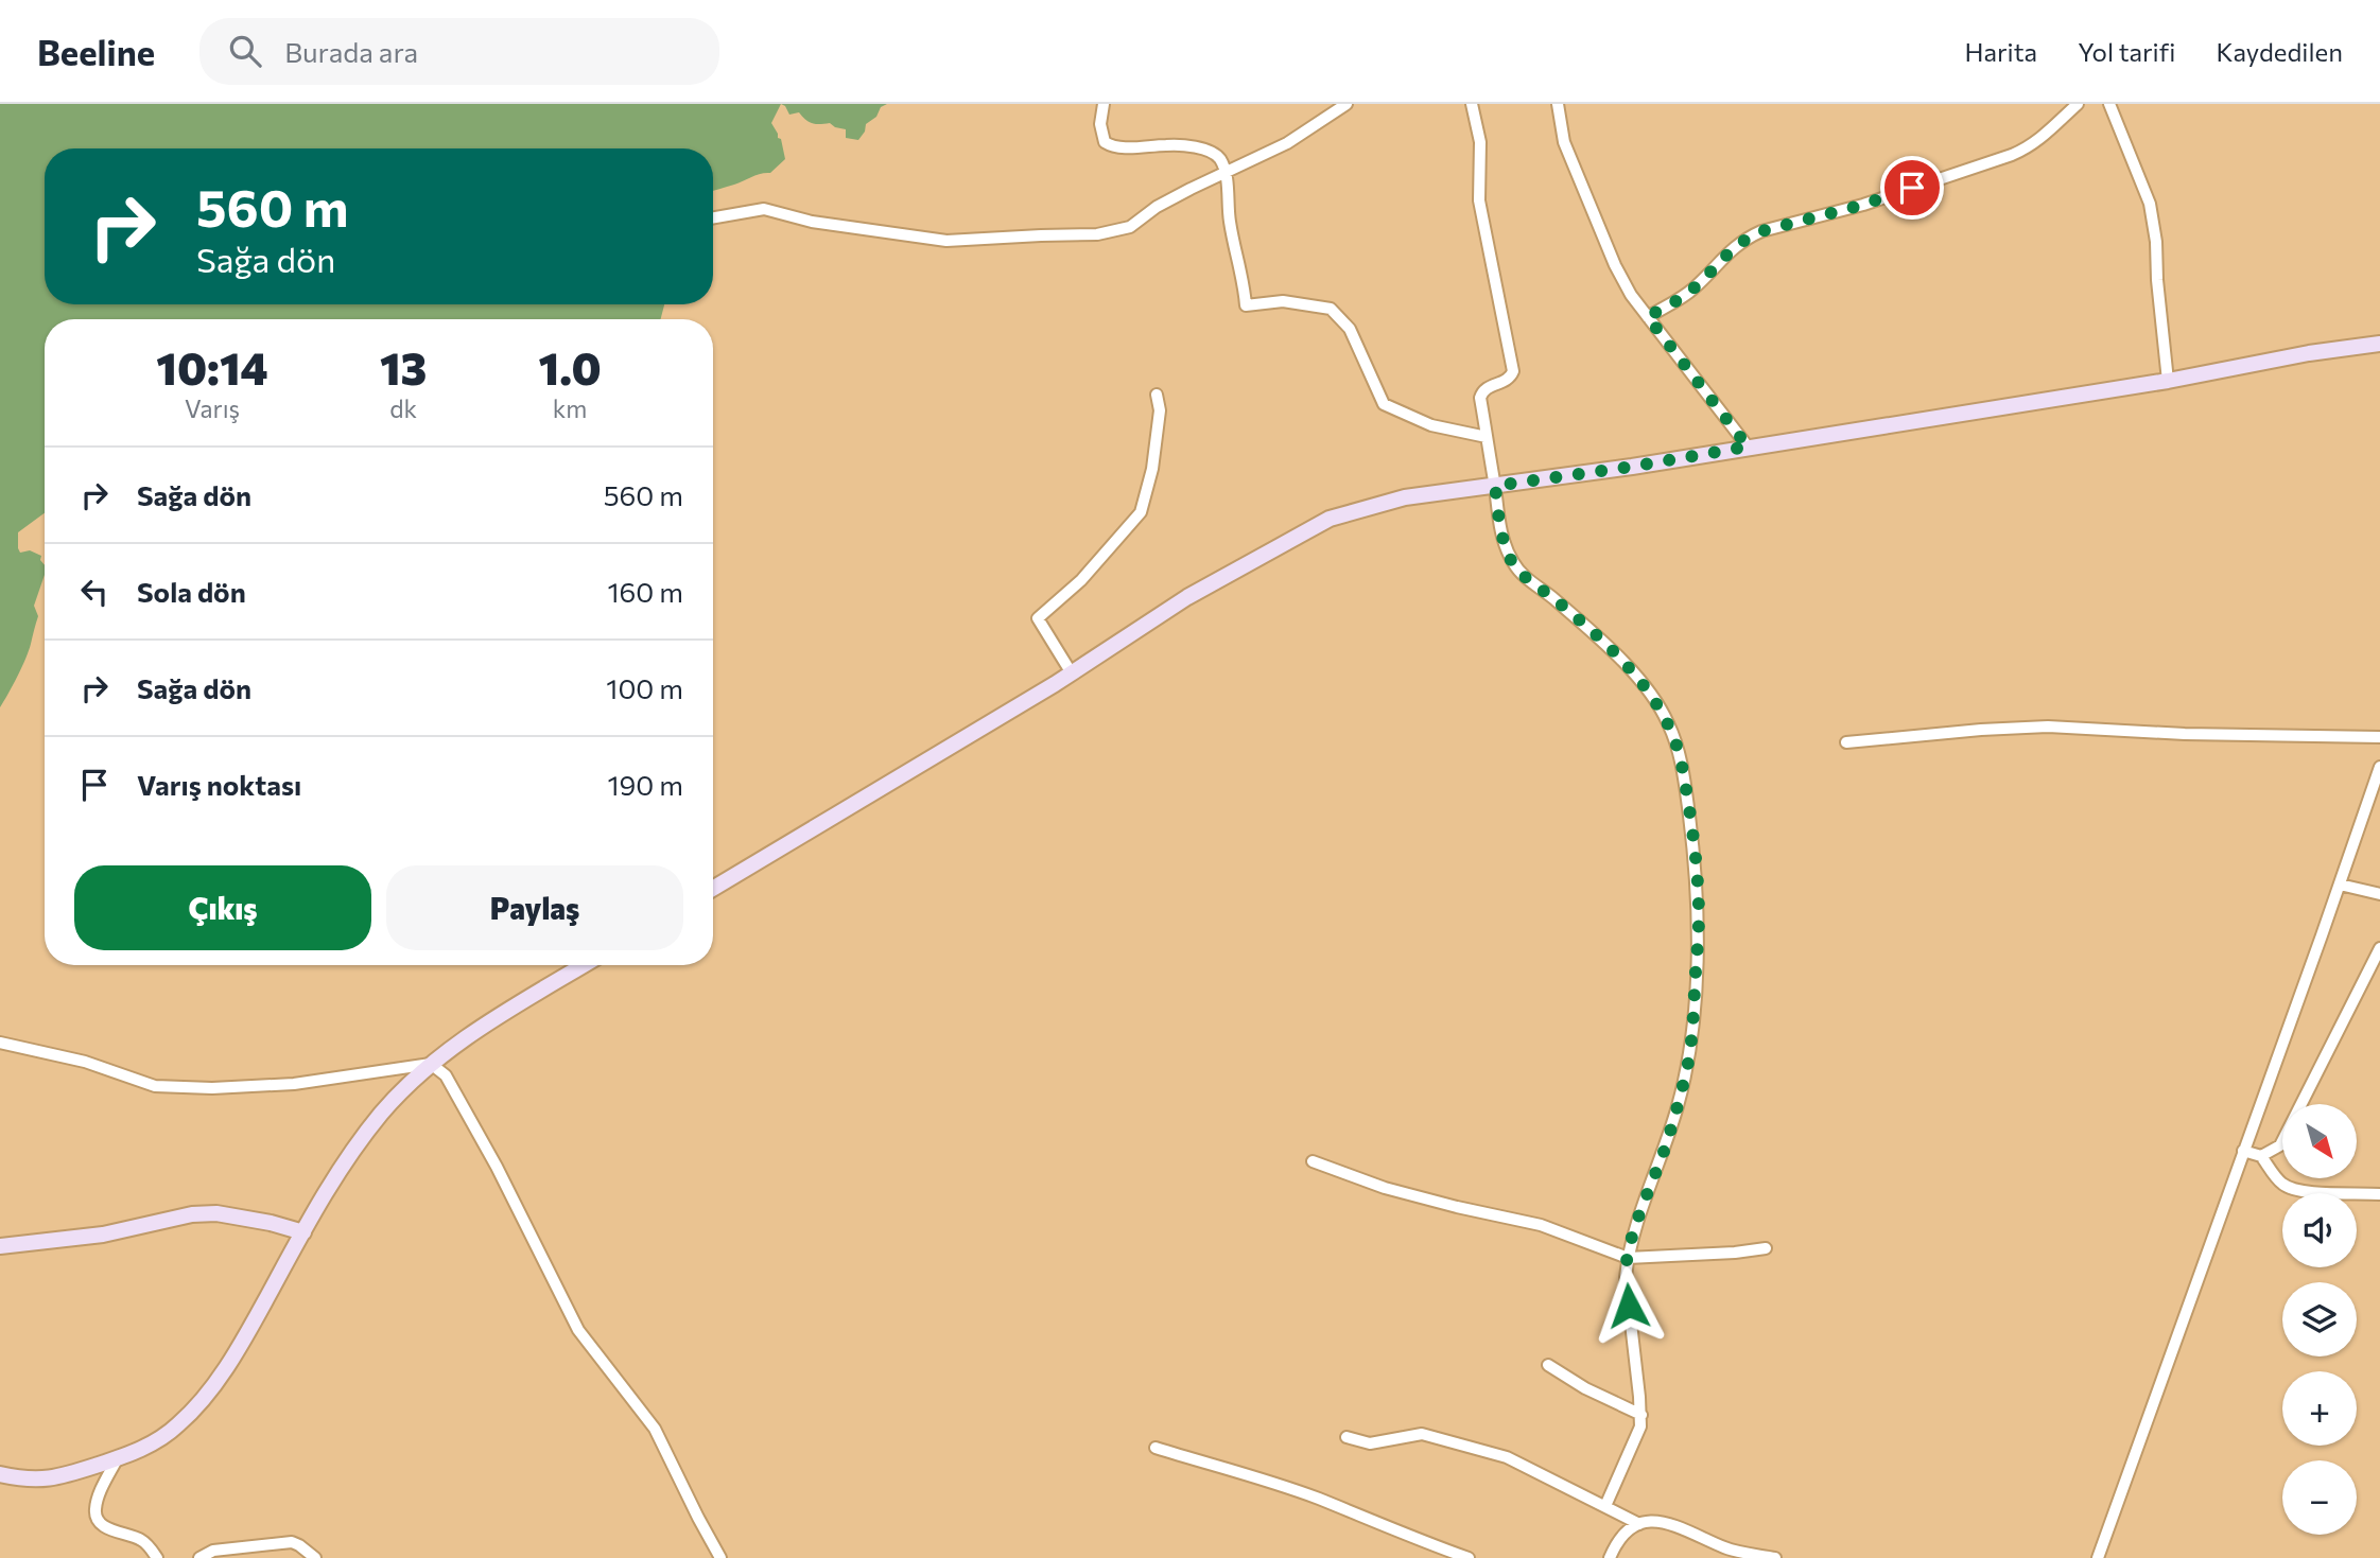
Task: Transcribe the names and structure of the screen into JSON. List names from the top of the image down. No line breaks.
{"north":"bottom right","page":{"header":"Beeline","search":"Burada ara","nav":["Harita","Yol tarifi","Kaydedilen"],"turn":["560 m","Sağa dön"],"eta":["10:14","Varış","13","dk","1.0","km"],"list":[{"name":"Sağa dön","value":"560 m"},{"name":"Sola dön","value":"160 m"},{"name":"Sağa dön","value":"100 m"},{"name":"Varış noktası","value":"190 m"}],"buttons":["Çıkış","Paylaş"],"map_buttons":["+","−"]}}
